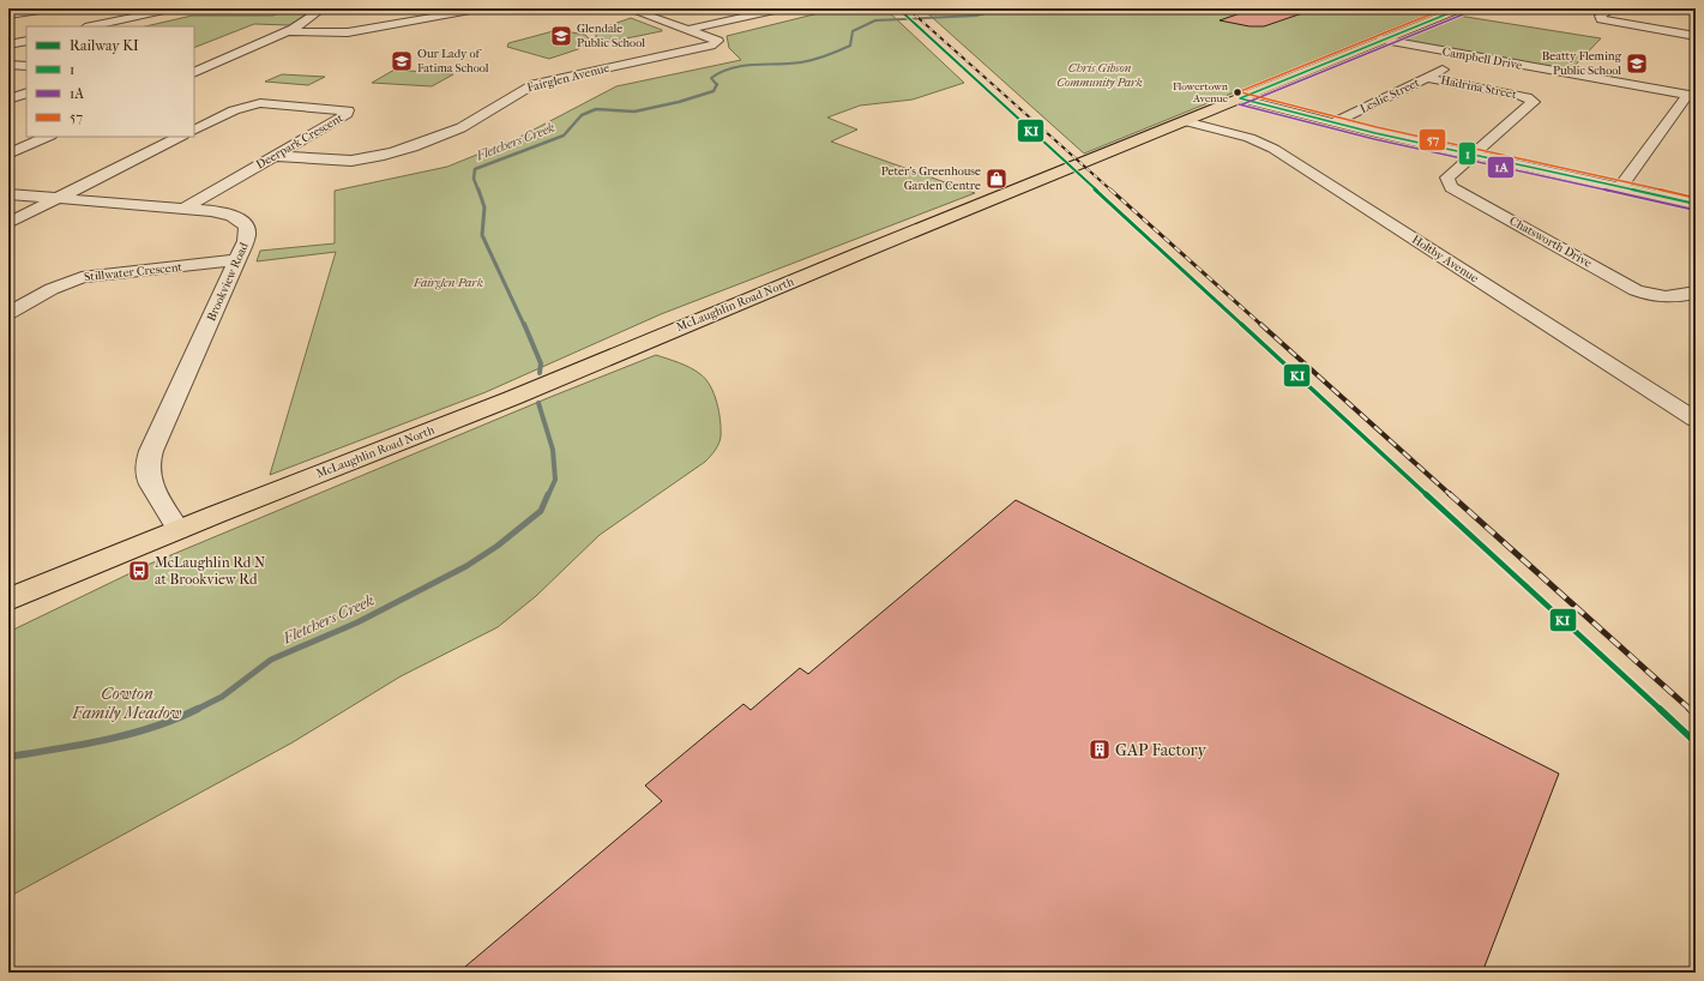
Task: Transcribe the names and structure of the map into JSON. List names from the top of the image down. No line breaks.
{"streets":{"main road":["McLaughlin Road North"],"street":["Campbell Drive","Fairglen Avenue","Hadrina Street","Leslie Street","Deerpark Crescent","Chatsworth Drive","Holtby Avenue","Stillwater Crescent","Brookview Road"]},"crossings":[["Campbell Drive","Leslie Street"],["Campbell Drive","McLaughlin Road North"],["Fairglen Avenue","Deerpark Crescent"],["Hadrina Street","Leslie Street"],["Hadrina Street","Chatsworth Drive"],["Deerpark Crescent","Brookview Road"],["Holtby Avenue","McLaughlin Road North"],["Stillwater Crescent","Brookview Road"],["Brookview Road","McLaughlin Road North"]],"water":["Fletchers Creek"],"parks":["Chris Gibson Community Park","Fairglen Park","Cowton Family Meadow"],"places":{"school or university":["Glendale Public School","Our Lady of Fatima School","Beatty Fleming Public School"],"other":["Flowertown Avenue"],"shop":["Peter's Greenhouse Garden Centre"],"bus stop":["McLaughlin Rd N at Brookview Rd"],"building":["GAP Factory"]},"lines":["rail line KI","transit line 1","transit line 57","transit line 1A"],"legend":["Railway KI","1","1A","57"]}
